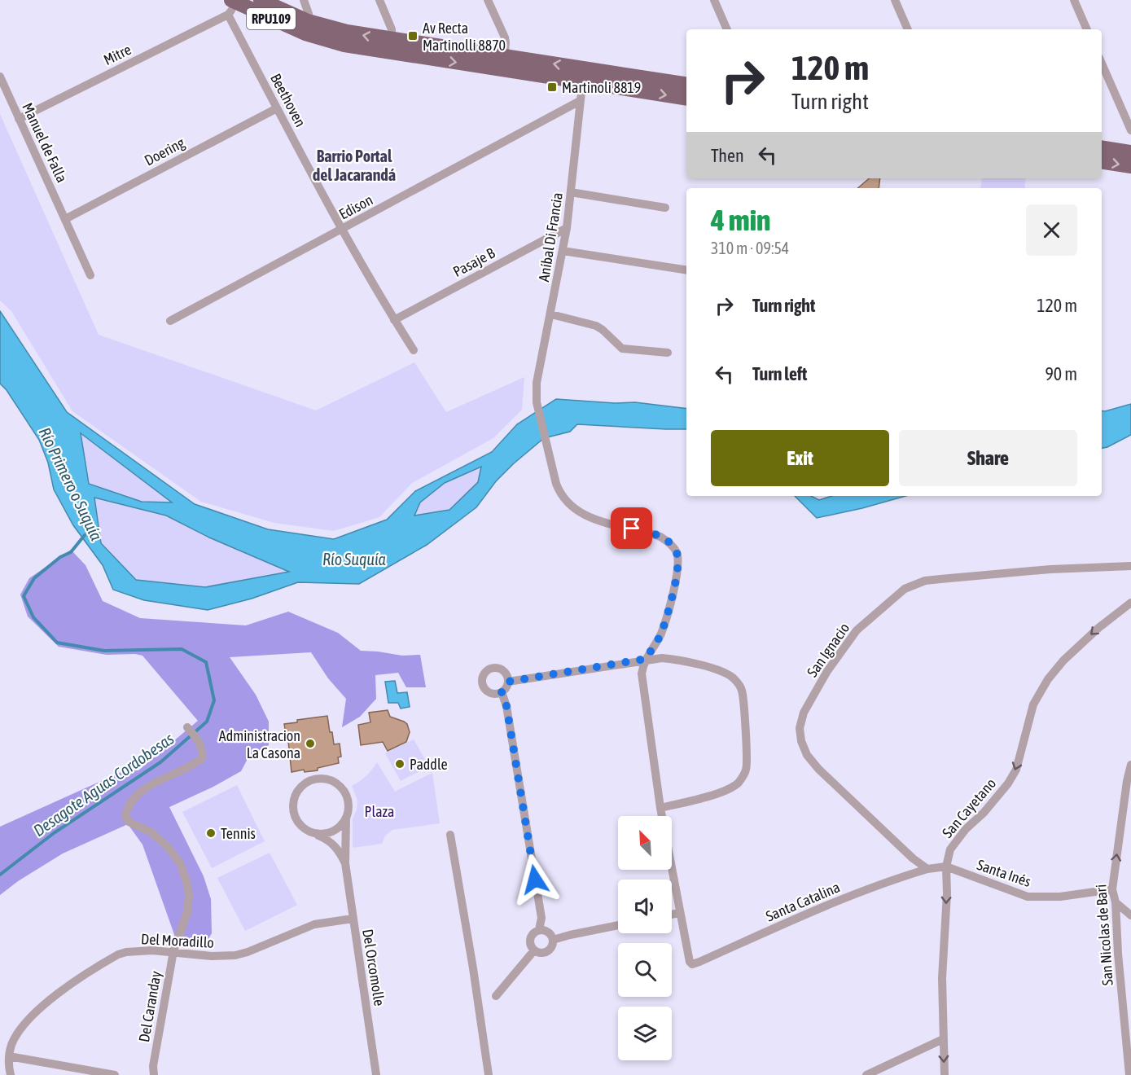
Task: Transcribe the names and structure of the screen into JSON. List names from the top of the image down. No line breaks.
{"streets":{"main road":["RPU109"],"street":["Mitre","Beethoven","Manuel de Falla","Doering","Edison","Aníbal Di Francia","Pasaje B","San Ignacio","San Cayetano","Santa Inés","Santa Catalina","San Nicolas de Bari","Del Moradillo","Del Orcomolle","Del Caranday"]},"crossings":[["RPU109","Mitre"],["RPU109","Beethoven"],["RPU109","Aníbal Di Francia"],["Mitre","Beethoven"],["Mitre","Manuel de Falla"],["Beethoven","Doering"],["Beethoven","Edison"],["Beethoven","Pasaje B"],["Manuel de Falla","Doering"],["Edison","Aníbal Di Francia"],["Aníbal Di Francia","Pasaje B"],["San Ignacio","Santa Catalina"],["San Cayetano","Santa Inés"],["Santa Inés","San Nicolas de Bari"],["Del Moradillo","Del Orcomolle"],["Del Moradillo","Del Caranday"]],"one_way":["San Cayetano","San Nicolas de Bari"],"districts":["Barrio Portal del Jacarandá"],"water":["Río Primero o Suquía","Río Suquía","Desagote Aguas Cordobesas"],"parks":["Plaza"],"places":{"transit":["Av Recta Martinolli 8870","Martinoli 8819"],"other":["Administracion La Casona","Paddle","Tennis"]},"north":"top left","page":{"turn":["120 m","Turn right"],"then":"Then","heading":["4 min","310 m · 09:54"],"list":[{"name":"Turn right","value":"120 m"},{"name":"Turn left","value":"90 m"}],"buttons":["Exit","Share"]}}
